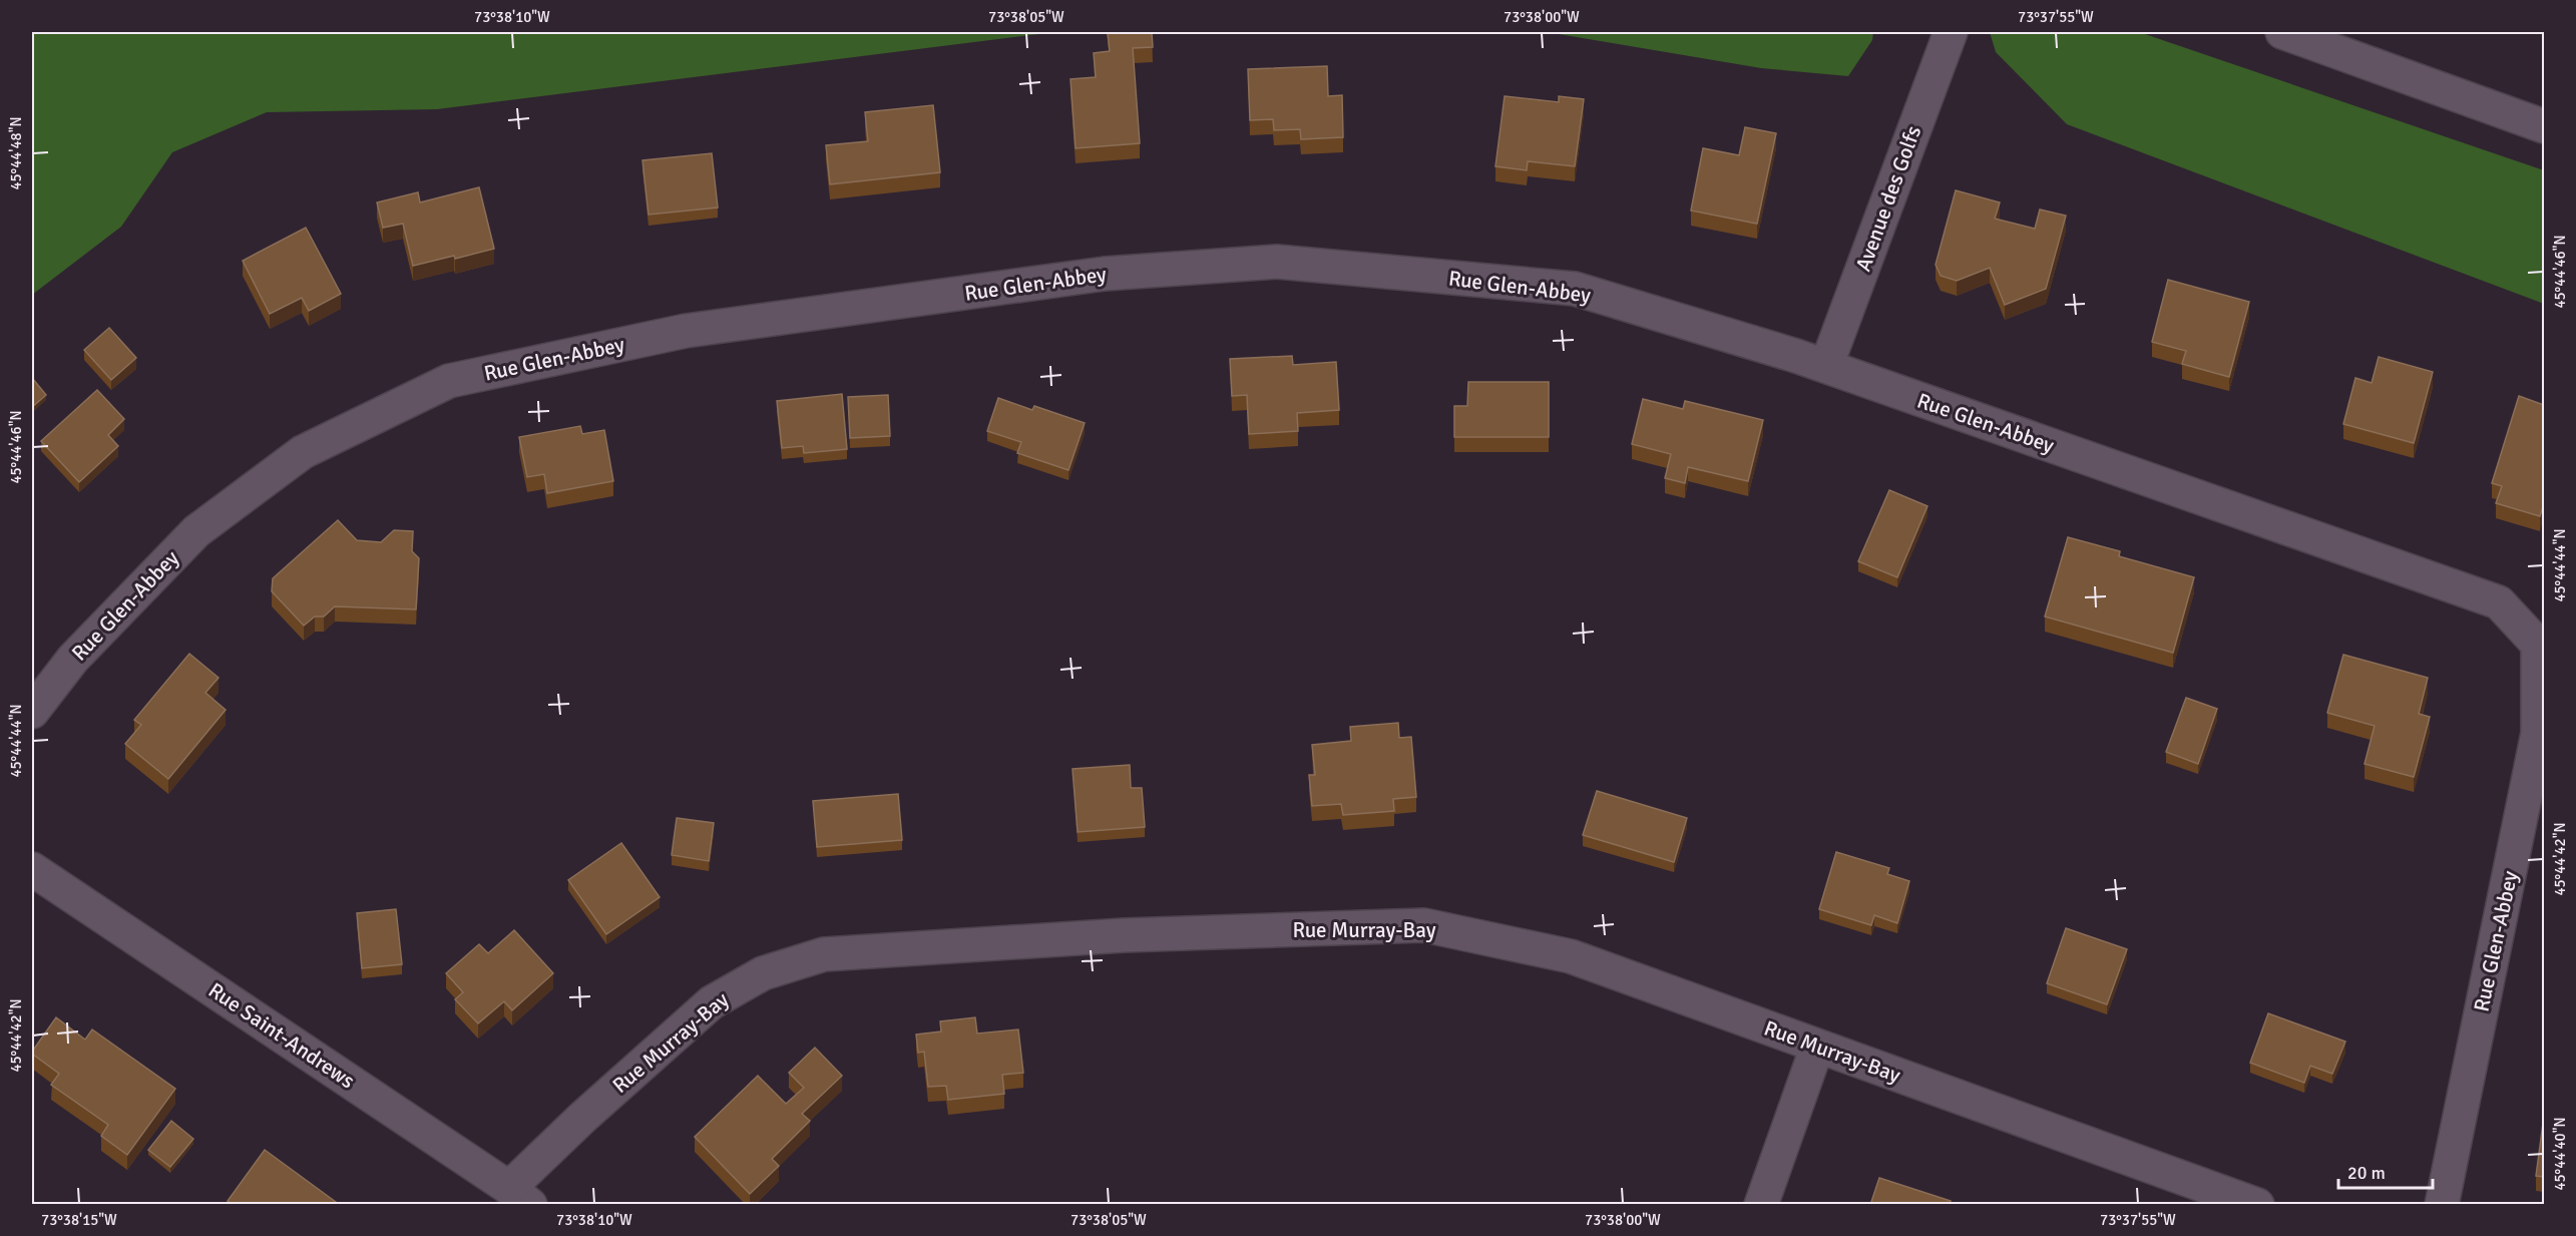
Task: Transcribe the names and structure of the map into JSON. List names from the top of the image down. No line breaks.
{"streets":{"street":["Avenue des Golfs","Rue Glen-Abbey","Rue Murray-Bay","Rue Saint-Andrews"]},"crossings":[["Avenue des Golfs","Rue Glen-Abbey"],["Rue Murray-Bay","Rue Saint-Andrews"]],"scale_bar":"20 m","coordinates":["73°38'10\"W","73°38'05\"W","73°38'00\"W","73°37'55\"W","45°44'48\"N","45°44'46\"N","45°44'44\"N","45°44'42\"N","45°44'40\"N","73°38'15\"W"]}
